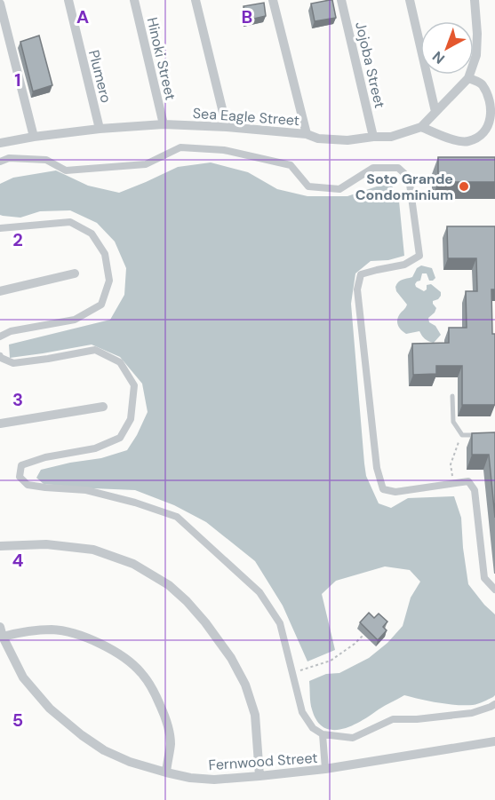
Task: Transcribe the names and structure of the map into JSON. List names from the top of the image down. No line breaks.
{"streets":{"street":["Hinoki Street","Jojoba Street","Plumero","Sea Eagle Street","Fernwood Street"]},"crossings":[["Hinoki Street","Sea Eagle Street"],["Jojoba Street","Sea Eagle Street"],["Plumero","Sea Eagle Street"]],"places":["Soto Grande Condominium"],"north":"bottom left","grid":{"columns":["A","B"],"rows":["1","2","3","4","5"]}}
